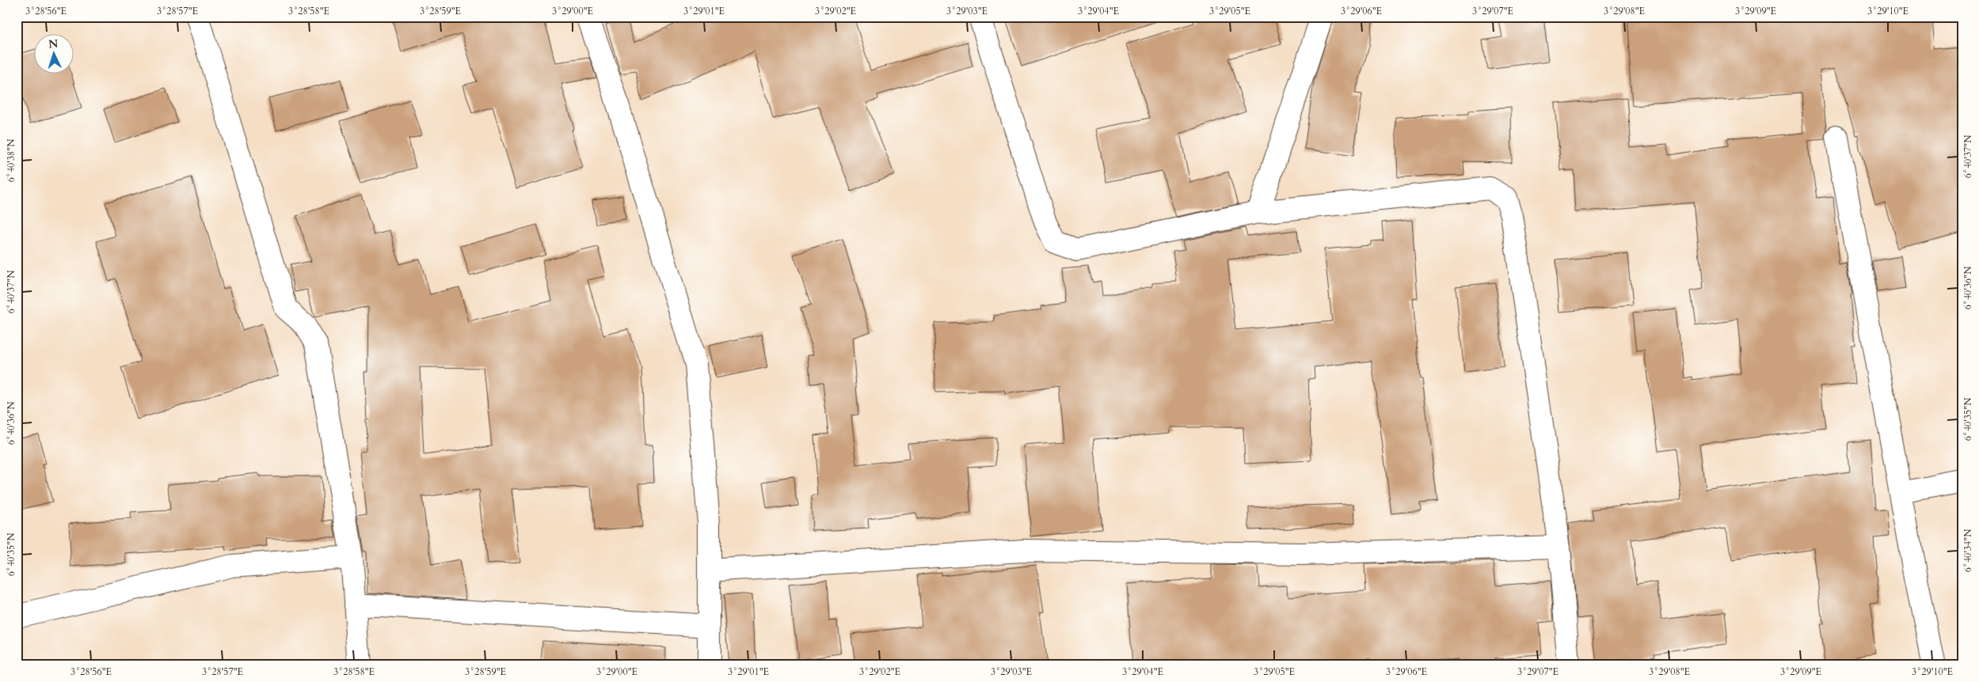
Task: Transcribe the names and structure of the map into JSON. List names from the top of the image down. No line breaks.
{"north":"top","coordinates":["3°28'56\"E","3°28'57\"E","3°28'58\"E","3°28'59\"E","3°29'00\"E","3°29'01\"E","3°29'02\"E","3°29'03\"E","3°29'04\"E","3°29'05\"E","3°29'06\"E","3°29'07\"E","3°29'08\"E","3°29'09\"E","3°29'10\"E","6°40'37\"N","6°40'38\"N","6°40'36\"N","6°40'35\"N","6°40'34\"N"]}
